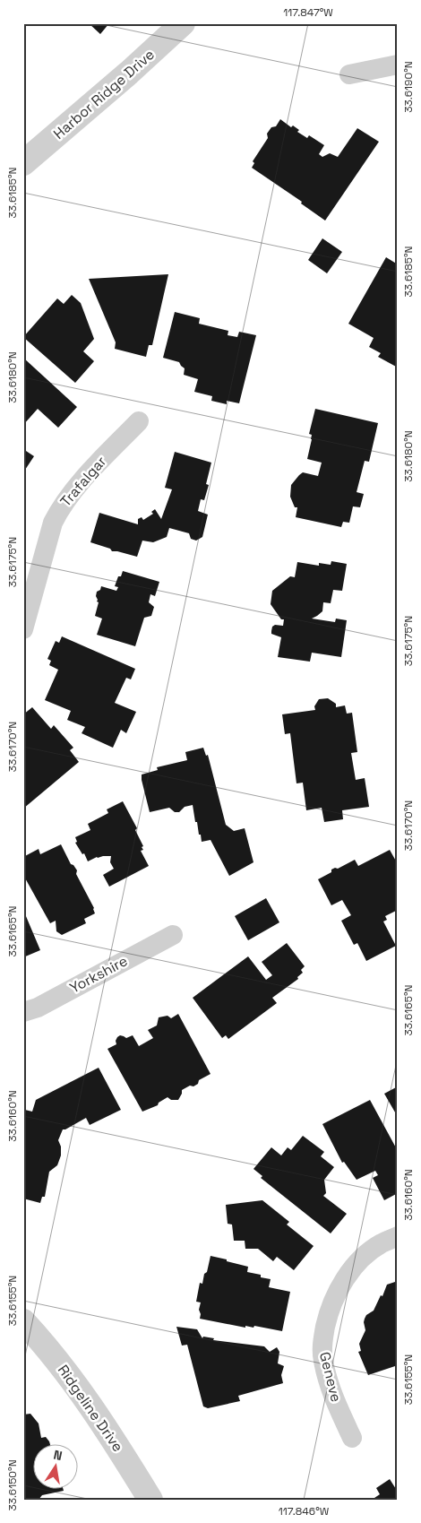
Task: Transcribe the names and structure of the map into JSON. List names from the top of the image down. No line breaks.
{"streets":{"street":["Harbor Ridge Drive","Trafalgar","Yorkshire","Geneve","Ridgeline Drive"]},"north":"top","coordinates":["117.847°W","33.6190°N","33.6185°N","33.6180°N","33.6175°N","33.6170°N","33.6165°N","33.6160°N","33.6155°N","33.6150°N","117.846°W"]}
